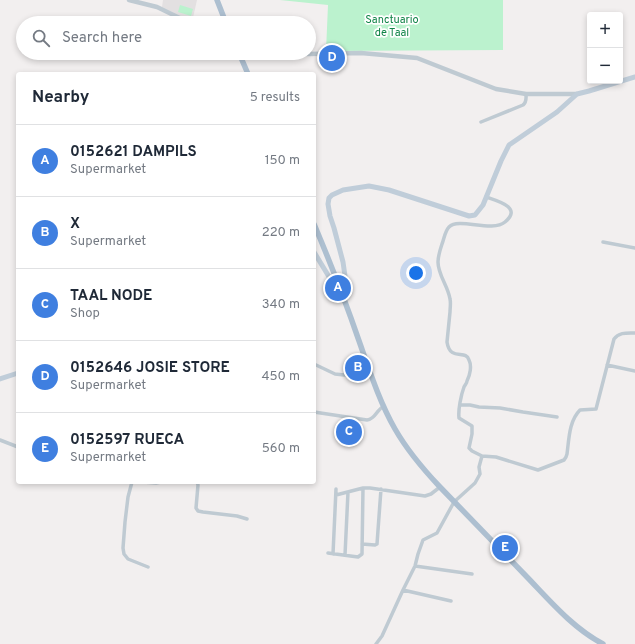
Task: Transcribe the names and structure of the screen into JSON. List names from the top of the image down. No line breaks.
{"parks":["Sanctuario de Taal"],"page":{"map_buttons":["+","−"],"search":"Search here","pins":["D","A","B","C","E"],"heading":["Nearby","5 results"],"list":[{"mark":"A","name":"0152621 DAMPILS","note":"Supermarket","value":"150 m"},{"mark":"B","name":"X","note":"Supermarket","value":"220 m"},{"mark":"C","name":"TAAL NODE","note":"Shop","value":"340 m"},{"mark":"D","name":"0152646 JOSIE STORE","note":"Supermarket","value":"450 m"},{"mark":"E","name":"0152597 RUECA","note":"Supermarket","value":"560 m"}]}}
